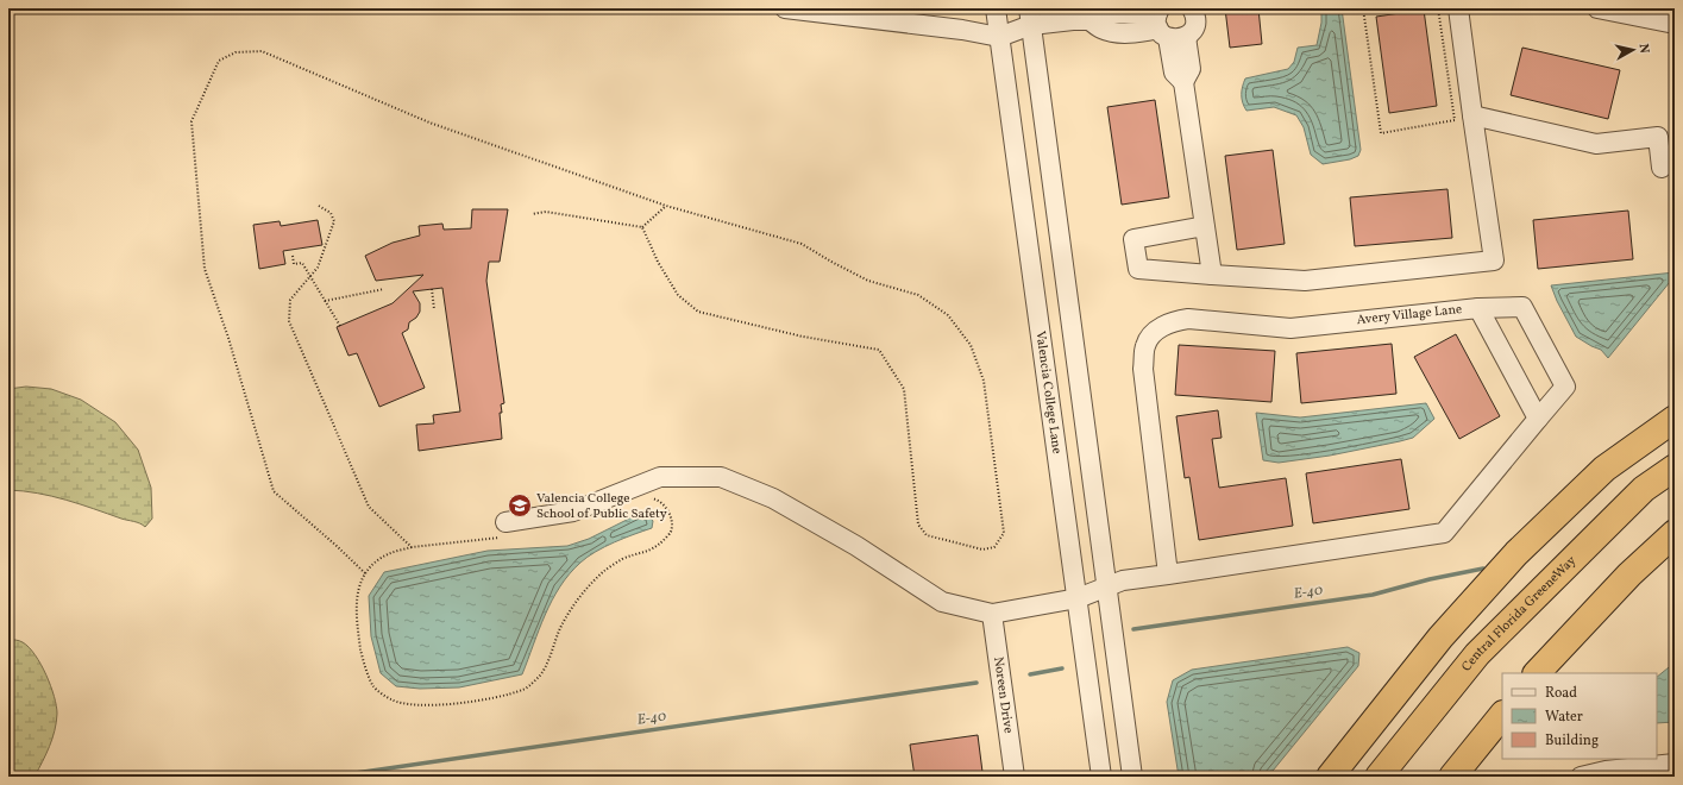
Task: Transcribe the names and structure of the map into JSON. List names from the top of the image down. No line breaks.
{"streets":{"highway":["Central Florida GreeneWay"],"street":["Avery Village Lane","Valencia College Lane","Noreen Drive"]},"water":["E-40"],"places":{"school or university":["Valencia College School of Public Safety"]},"legend":["Road","Water","Building"],"north":"right"}
